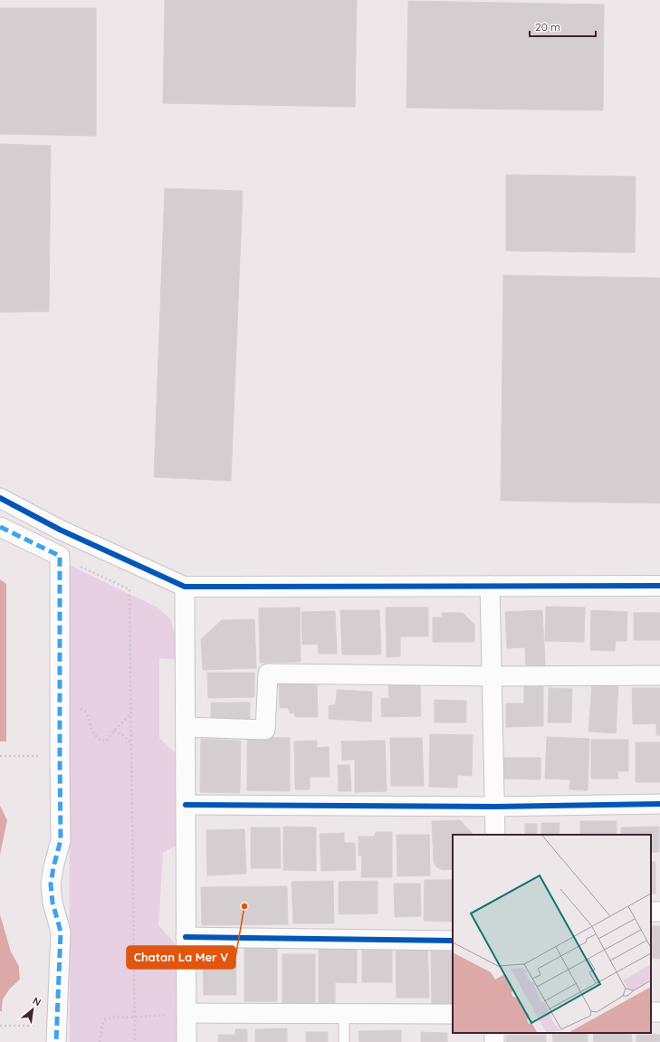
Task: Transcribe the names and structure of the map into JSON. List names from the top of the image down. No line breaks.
{"places":["Chatan La Mer V"],"scale_bar":"20 m","north":"top right"}
